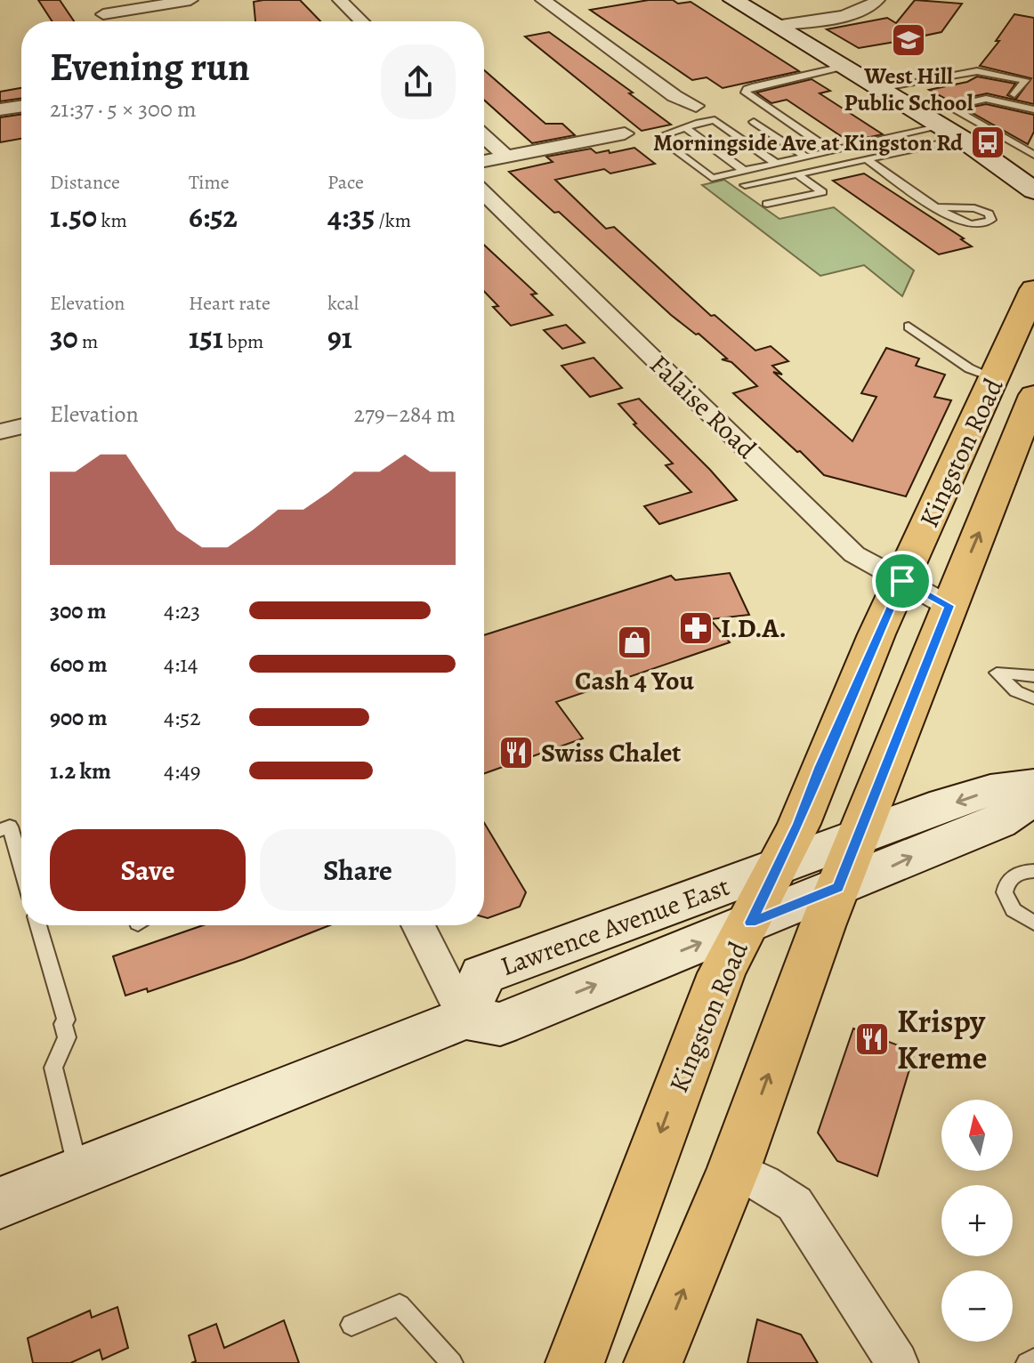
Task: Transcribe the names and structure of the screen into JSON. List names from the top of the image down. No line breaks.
{"streets":{"main road":["Kingston Road","Lawrence Avenue East"],"street":["Falaise Road"]},"crossings":[["Falaise Road","Kingston Road"],["Kingston Road","Lawrence Avenue East"]],"places":{"school or university":["West Hill Public School"],"bus stop":["Morningside Ave at Kingston Rd"],"pharmacy":["I.D.A."],"shop":["Cash 4 You"],"restaurant":["Swiss Chalet","Krispy Kreme"]},"north":"top","page":{"heading":["Evening run","21:37 · 5 × 300 m"],"stats":[["Distance","1.50 km"],["Time","6:52"],["Pace","4:35 /km"],["Elevation","30 m"],["Heart rate","151 bpm"],["kcal","91"]],"chart":["Elevation","279–284 m"],"list":[{"name":"300 m","note":"4:23"},{"name":"600 m","note":"4:14"},{"name":"900 m","note":"4:52"},{"name":"1.2 km","note":"4:49"}],"buttons":["Save","Share"],"map_buttons":["+","−"]}}
